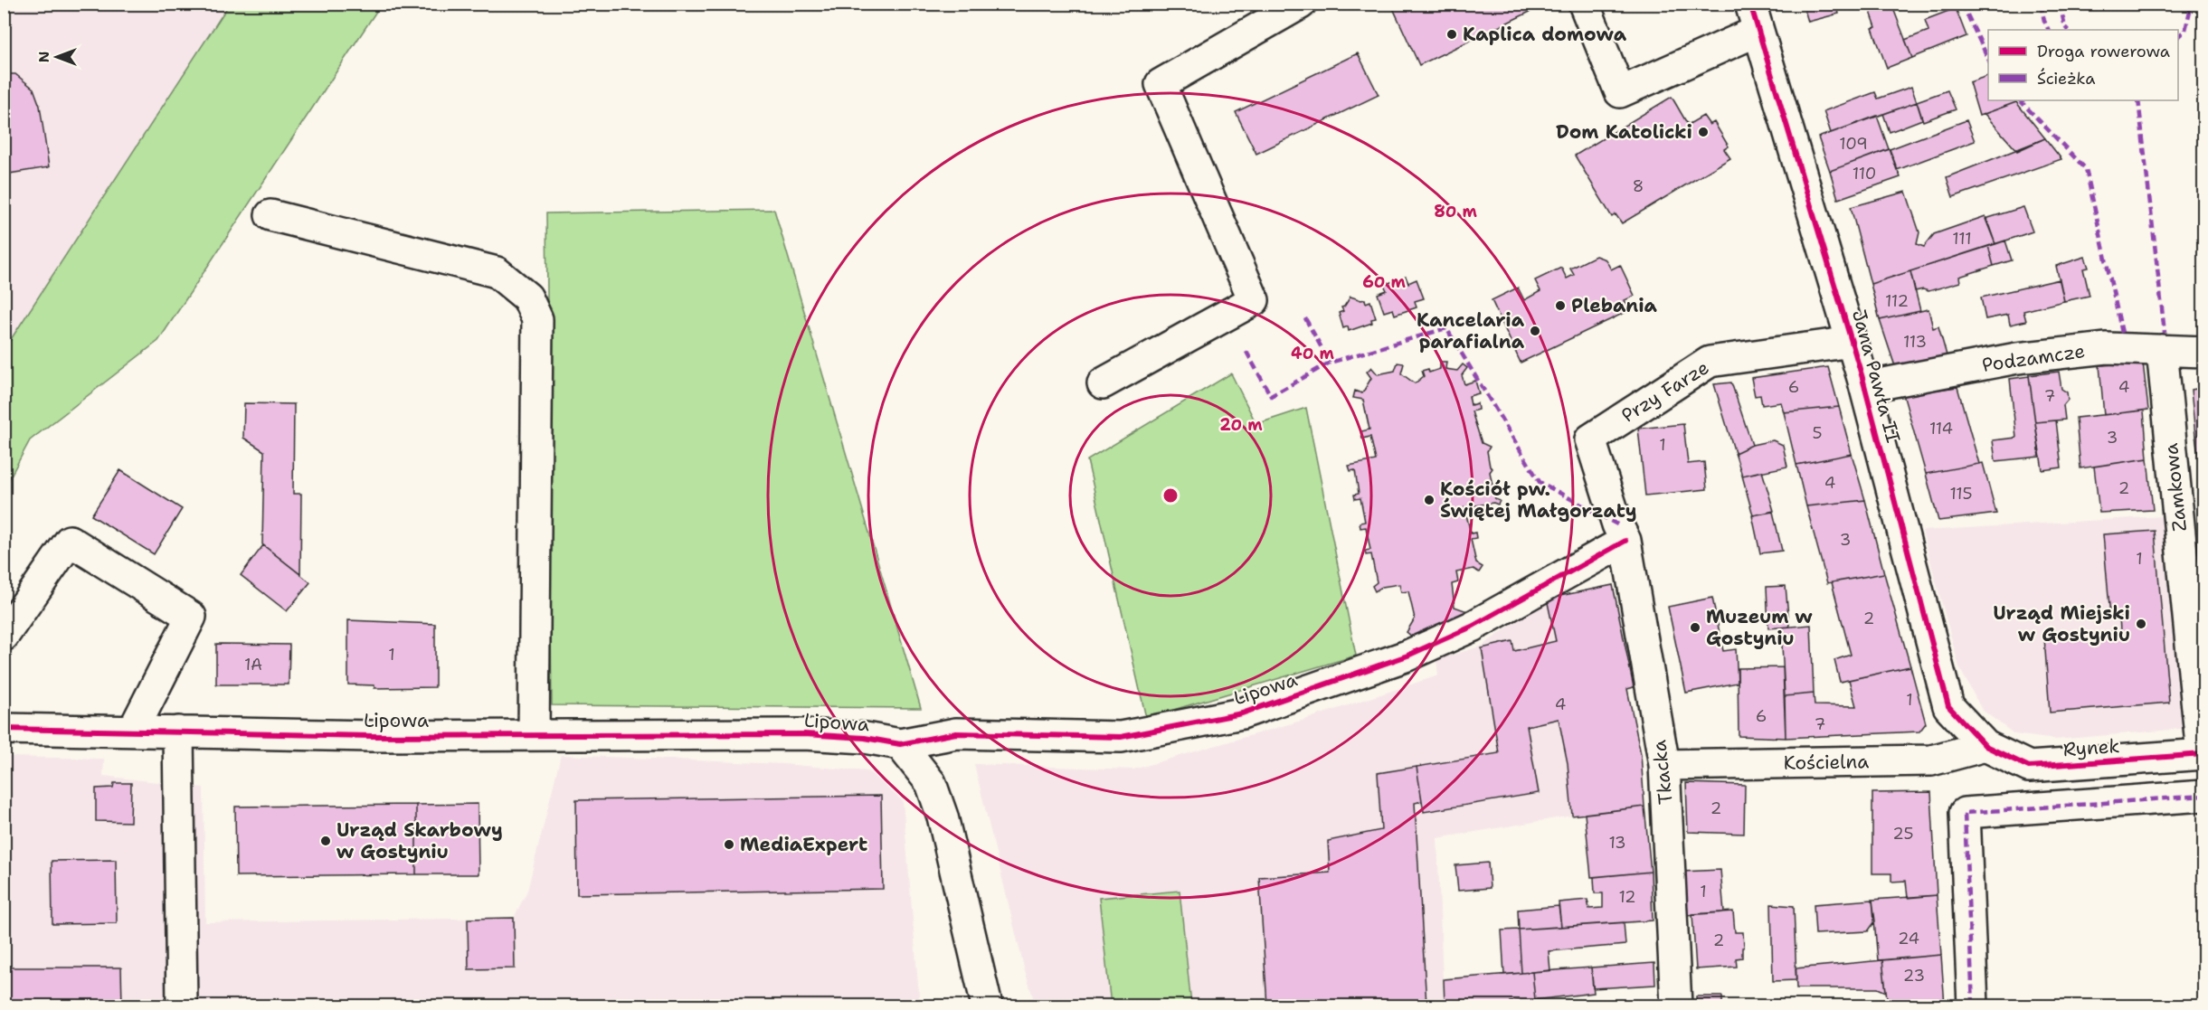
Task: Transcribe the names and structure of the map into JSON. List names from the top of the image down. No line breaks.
{"streets":{"street":["Podzamcze","Jana Pawła II","Przy Farze","Zamkowa","Lipowa","Rynek","Kościelna","Tkacka"]},"crossings":[["Podzamcze","Jana Pawła II"],["Podzamcze","Zamkowa"],["Jana Pawła II","Przy Farze"],["Jana Pawła II","Rynek"],["Jana Pawła II","Kościelna"],["Przy Farze","Lipowa"],["Przy Farze","Tkacka"],["Zamkowa","Rynek"],["Lipowa","Tkacka"],["Rynek","Kościelna"],["Kościelna","Tkacka"]],"places":["Kaplica domowa","Dom Katolicki","Plebania","Kancelaria parafialna","Kościół pw. Świętej Małgorzaty","Urząd Miejski w Gostyniu","Muzeum w Gostyniu","Urząd Skarbowy w Gostyniu","MediaExpert"],"house_numbers":["109","110","8","111","112","113","6","4","7","114","5","3","1","4","2","115","3","1","2","1","1A","1","4","6","7","2","25","13","1","12","24","2","23"],"legend":["Droga rowerowa","Ścieżka"],"north":"left","rings":["80 m","60 m","40 m","20 m"]}
